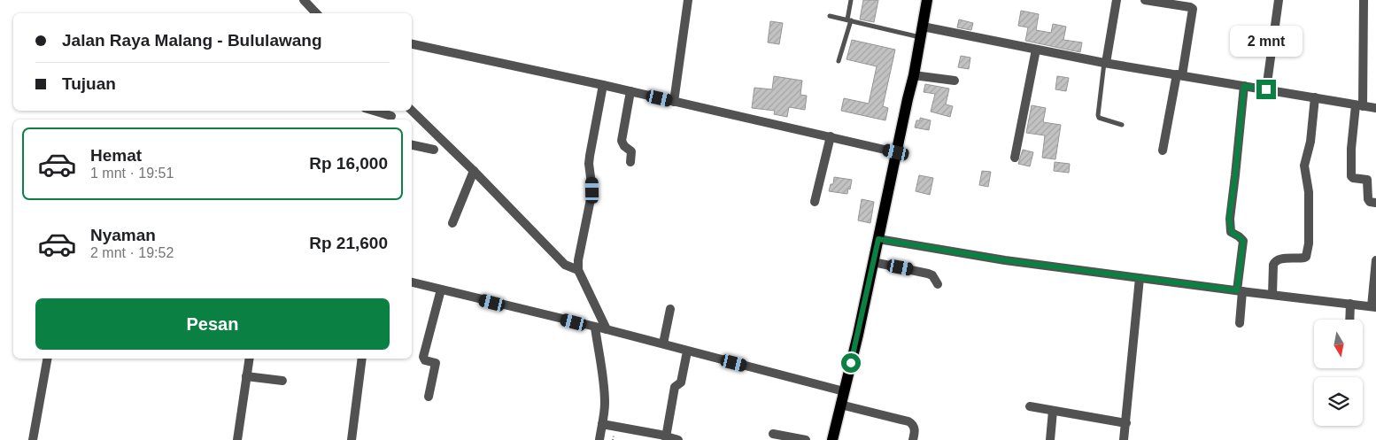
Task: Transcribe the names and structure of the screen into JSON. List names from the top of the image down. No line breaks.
{"north":"bottom","page":{"banner":["Jalan Raya Malang - Bululawang","Tujuan"],"bubble":"2 mnt","list":[{"name":"Hemat","note":"1 mnt · 19:51","value":"Rp 16,000"},{"name":"Nyaman","note":"2 mnt · 19:52","value":"Rp 21,600"}],"buttons":"Pesan"}}
